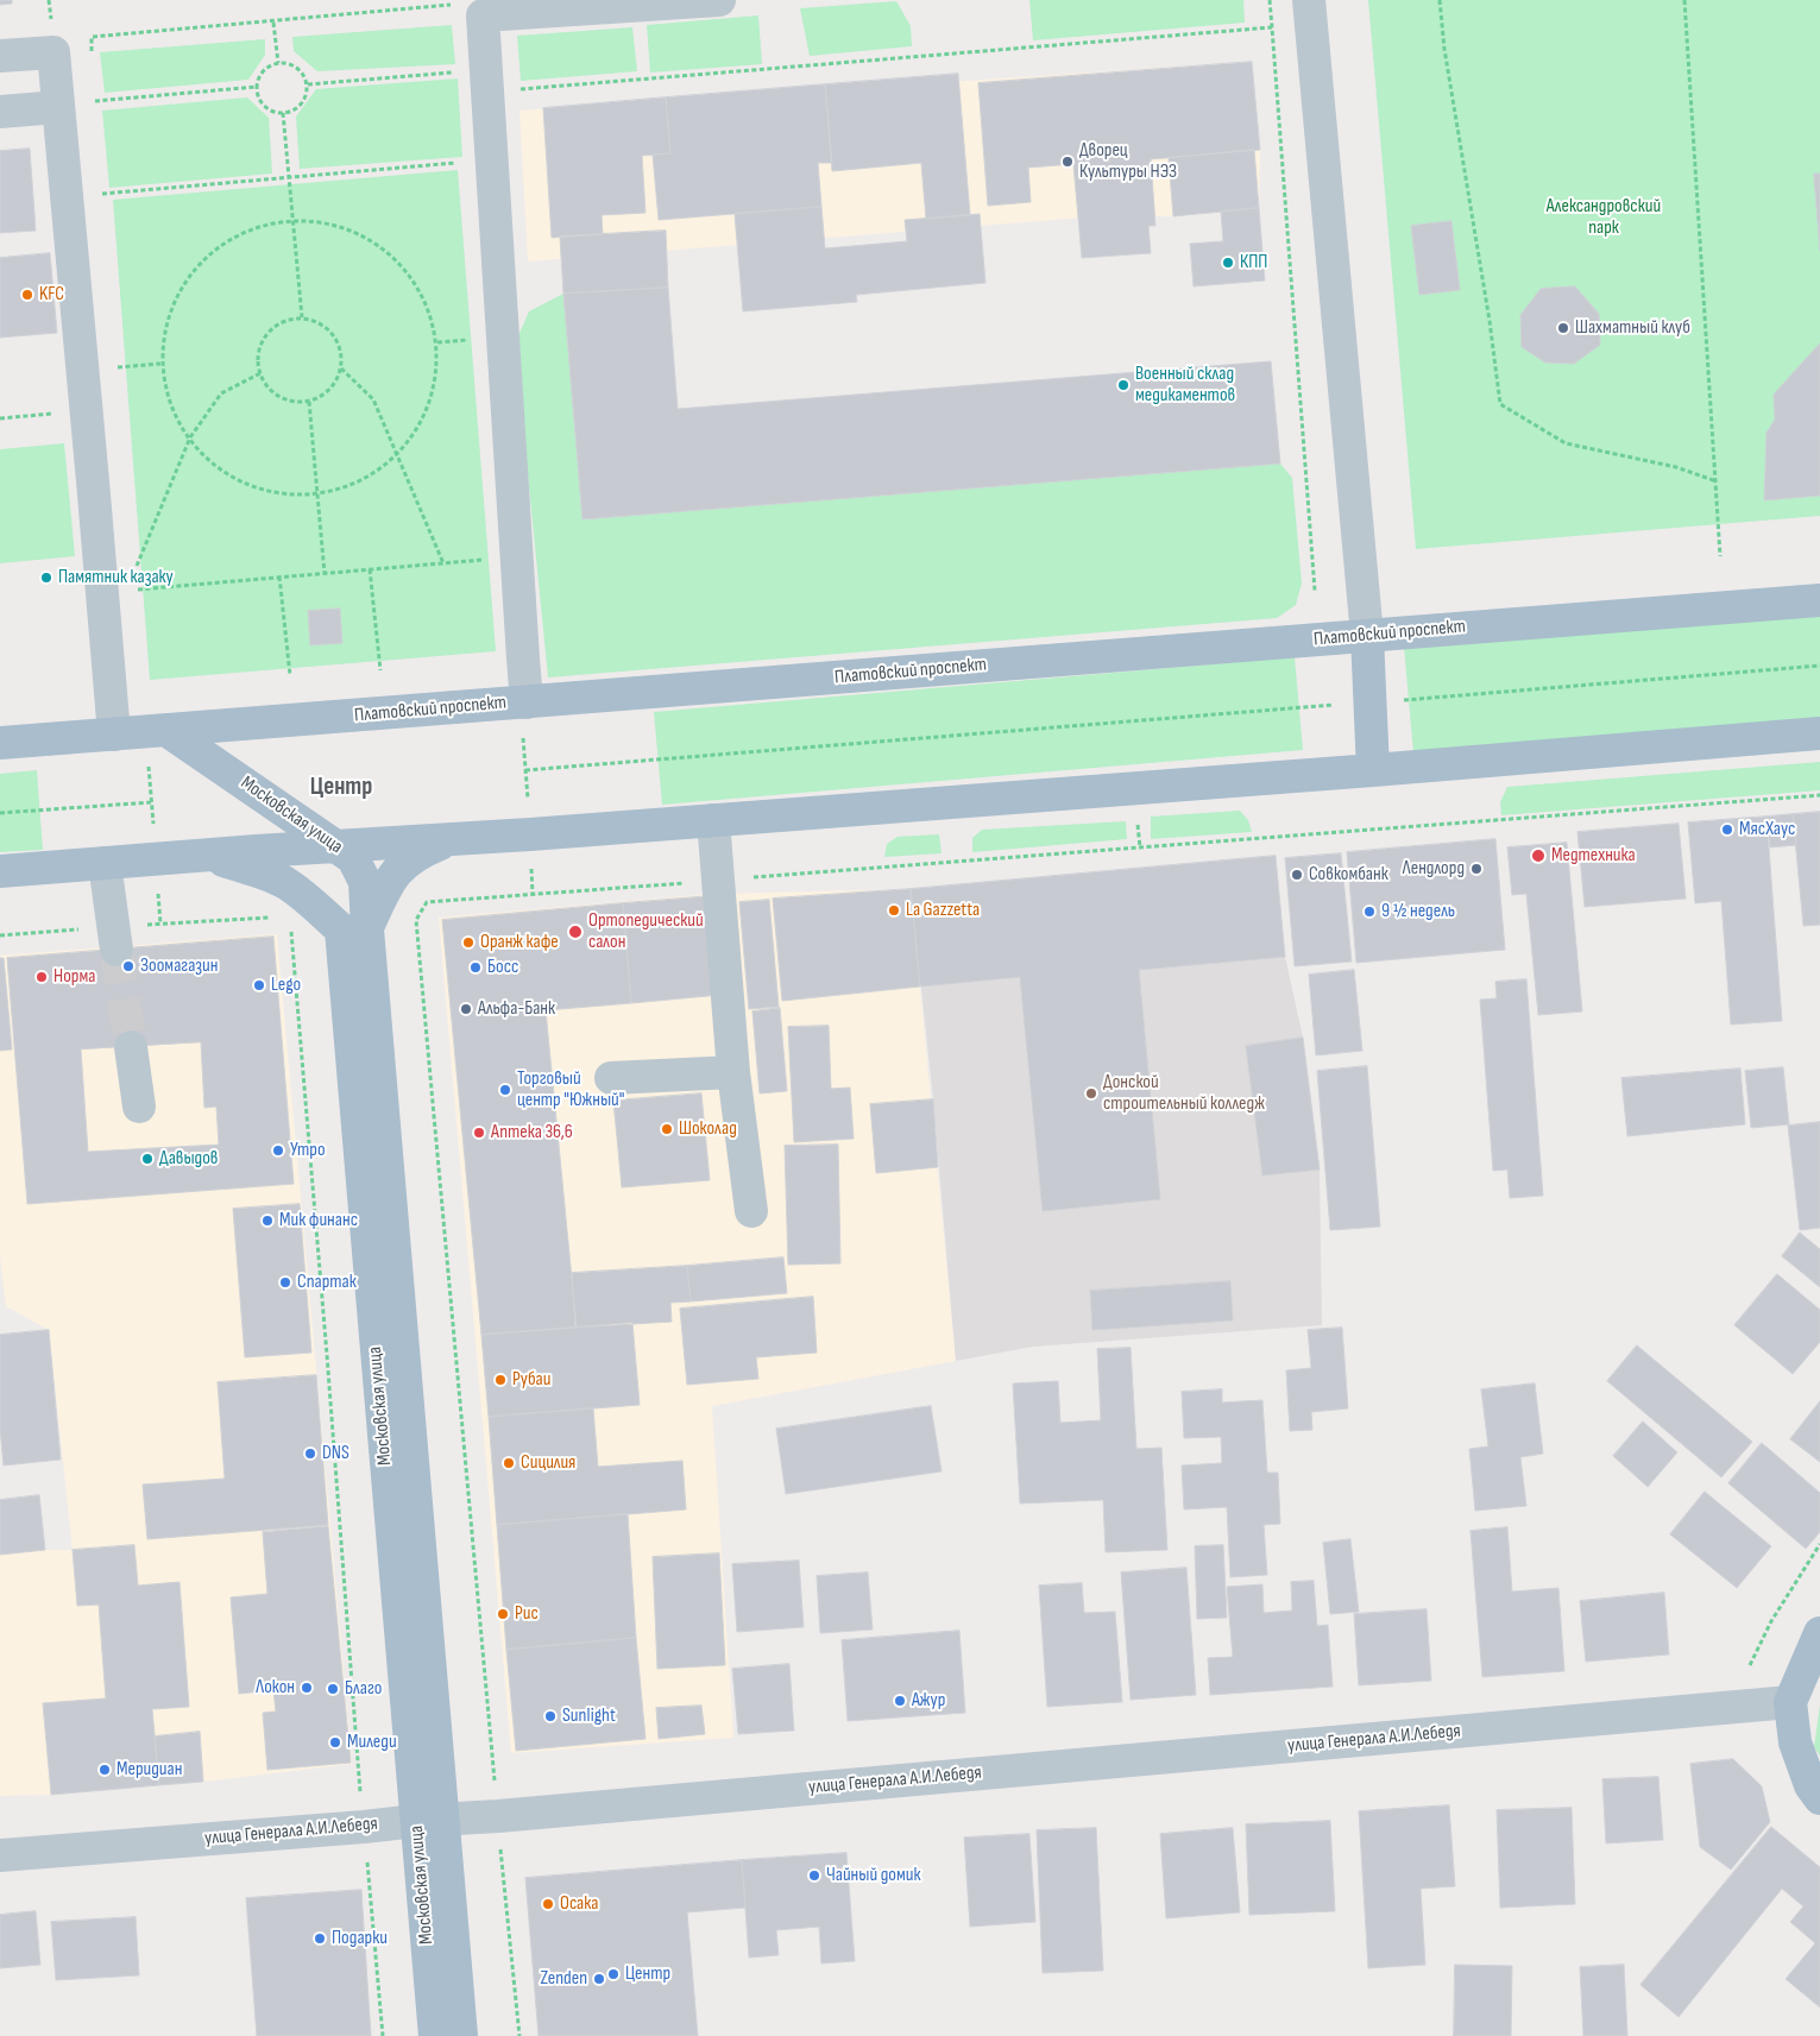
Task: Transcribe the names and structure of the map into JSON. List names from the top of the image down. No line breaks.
{"streets":{"main road":["Платовский проспект","Московская улица"],"street":["улица Генерала А.И.Лебедя"]},"crossings":[["Платовский проспект","Московская улица"],["Московская улица","улица Генерала А.И.Лебедя"]],"districts":["Центр"],"parks":["Александровский парк"],"places":["Дворец Культуры НЭЗ","КПП","KFC","Шахматный клуб","Военный склад медикаментов","Памятник казаку","МясХаус","Медтехника","Лендлорд","Совкомбанк","La Gazzetta","9 ½ недель","Ортопедический салон","Оранж кафе","Зоомагазин","Босс","Норма","Lego","Альфа-Банк","Торговый центр \"Южный\"","Донской строительный колледж","Шоколад","Аптека 36,6","Утро","Давыдов","Мик финанс","Спартак","Рубаи","DNS","Сицилия","Рис","Локон","Благо","Ажур","Sunlight","Миледи","Меридиан","Чайный домик","Осака","Подарки","Центр","Zenden"]}
